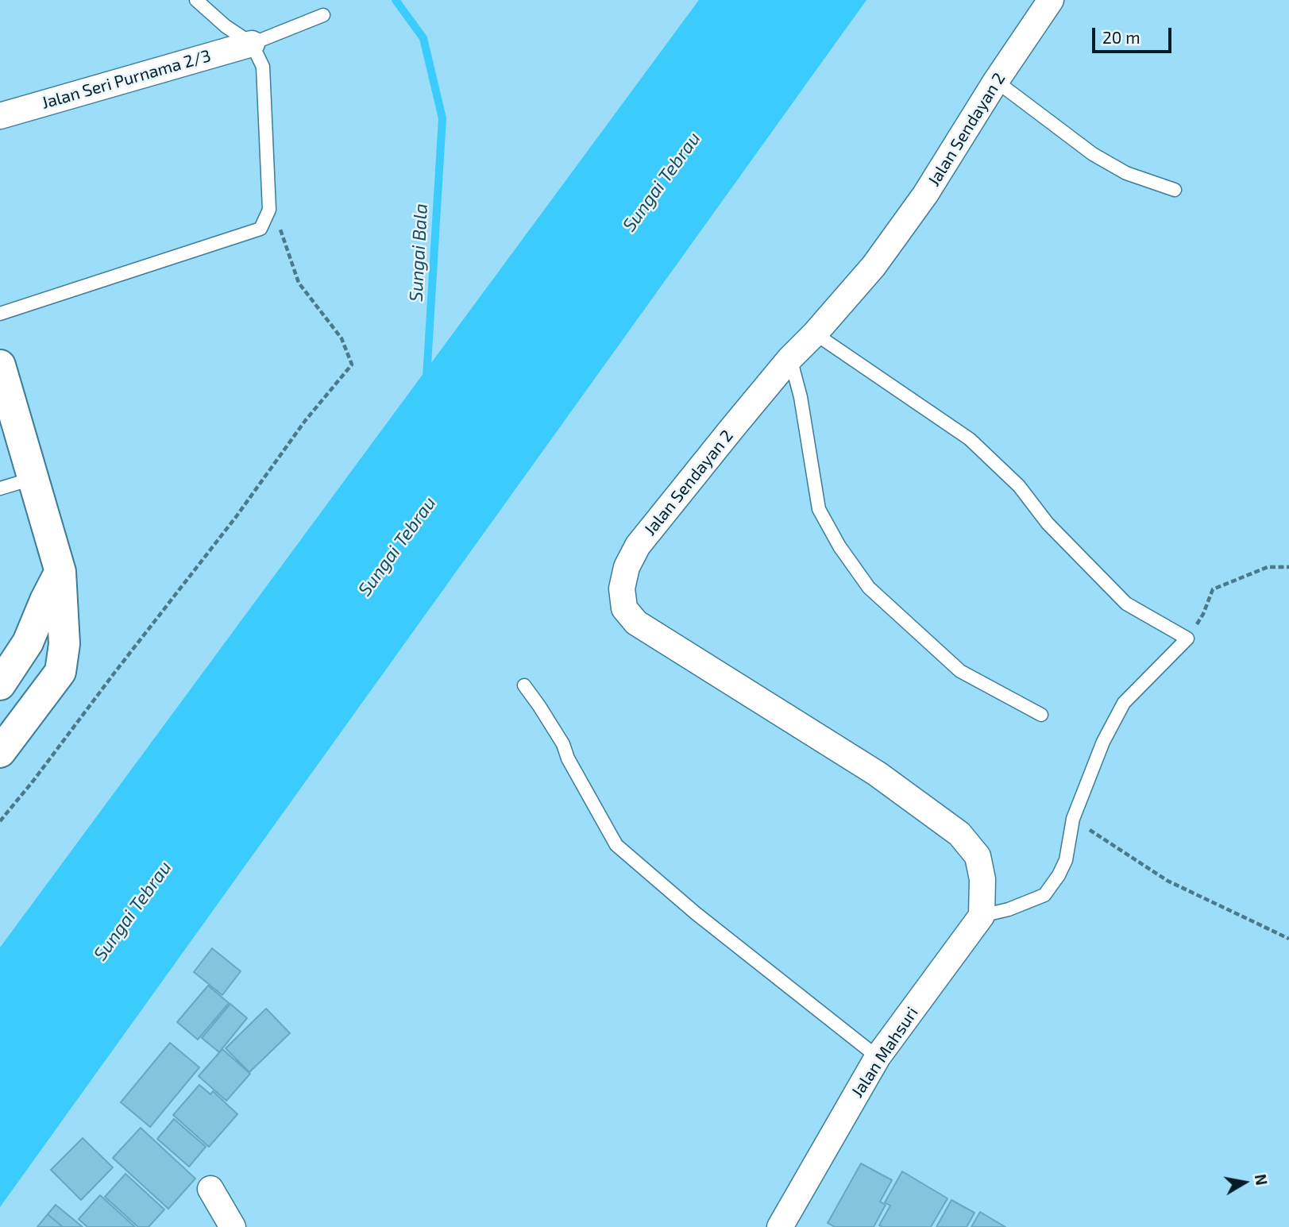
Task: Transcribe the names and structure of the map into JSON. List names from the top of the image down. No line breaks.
{"streets":{"street":["Jalan Seri Purnama 2/3","Jalan Sendayan 2","Jalan Mahsuri"]},"crossings":[["Jalan Sendayan 2","Jalan Mahsuri"]],"water":["Sungai Tebrau","Sungai Bala"],"scale_bar":"20 m","north":"right"}
